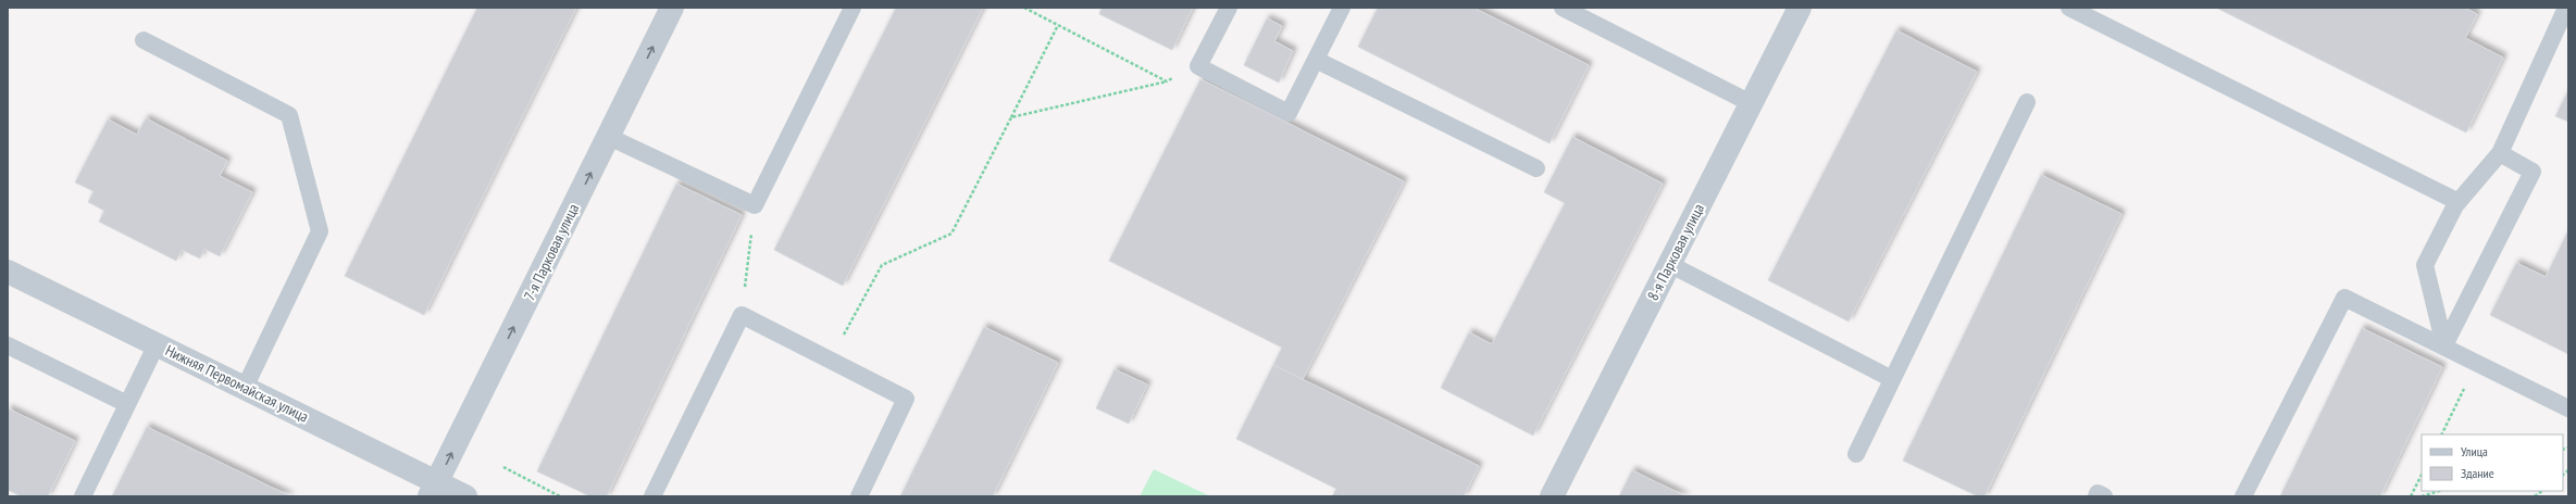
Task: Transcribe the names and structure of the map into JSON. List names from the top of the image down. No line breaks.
{"streets":{"street":["7-я Парковая улица","8-я Парковая улица","Нижняя Первомайская улица"]},"crossings":[["7-я Парковая улица","Нижняя Первомайская улица"]],"one_way":["7-я Парковая улица"],"legend":["Улица","Здание"]}
